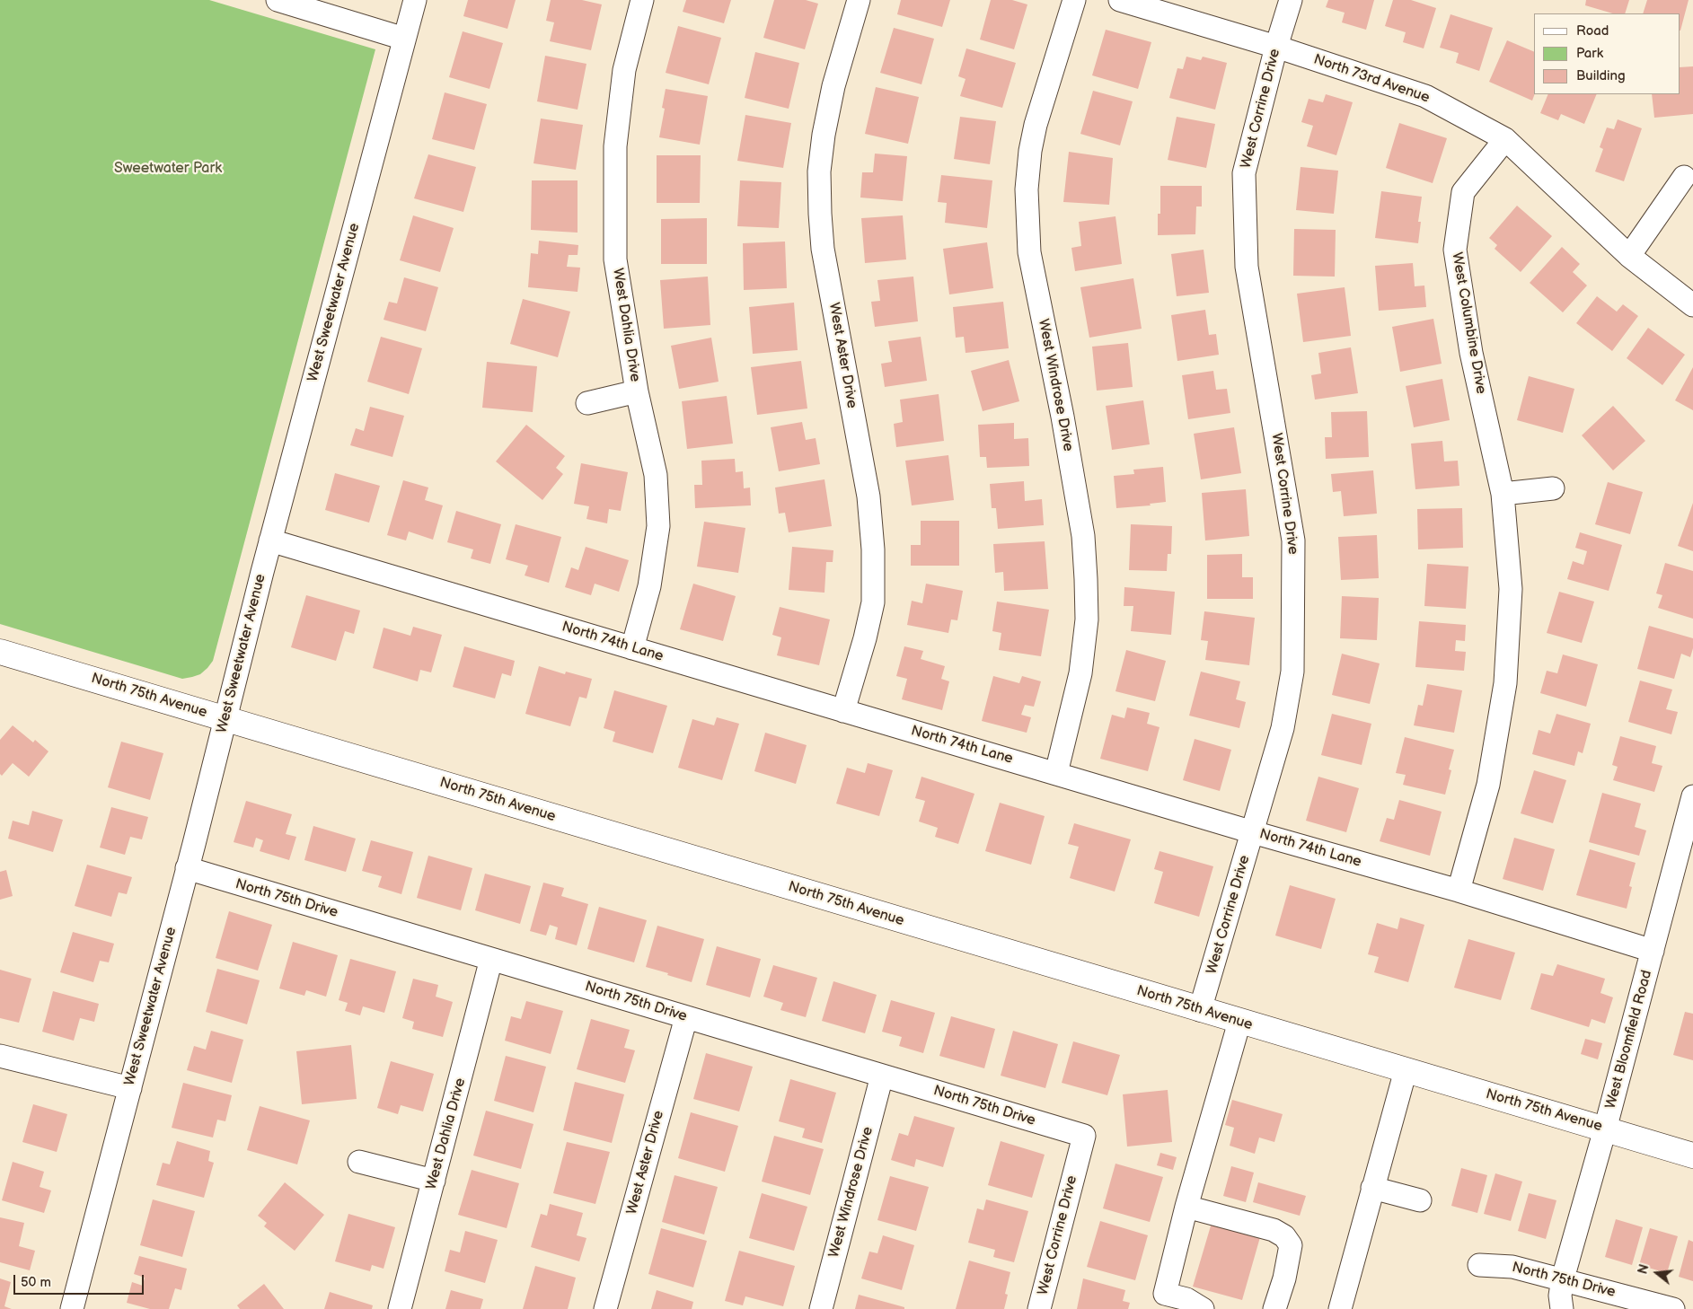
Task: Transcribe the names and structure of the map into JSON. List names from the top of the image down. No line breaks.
{"streets":{"main road":["North 75th Avenue"],"street":["North 73rd Avenue","West Corrine Drive","West Sweetwater Avenue","West Columbine Drive","West Dahlia Drive","West Aster Drive","West Windrose Drive","North 74th Lane","North 75th Drive","West Bloomfield Road"]},"crossings":[["North 73rd Avenue","West Corrine Drive"],["North 73rd Avenue","West Columbine Drive"],["West Corrine Drive","North 74th Lane"],["West Corrine Drive","North 75th Avenue"],["West Corrine Drive","North 75th Drive"],["West Sweetwater Avenue","North 74th Lane"],["West Sweetwater Avenue","North 75th Avenue"],["West Sweetwater Avenue","North 75th Drive"],["West Columbine Drive","North 74th Lane"],["West Dahlia Drive","North 74th Lane"],["West Dahlia Drive","North 75th Drive"],["West Aster Drive","North 74th Lane"],["West Aster Drive","North 75th Drive"],["West Windrose Drive","North 74th Lane"],["West Windrose Drive","North 75th Drive"],["North 74th Lane","West Bloomfield Road"],["North 75th Avenue","West Bloomfield Road"],["North 75th Drive","West Bloomfield Road"]],"parks":["Sweetwater Park"],"legend":["Road","Park","Building"],"scale_bar":"50 m","north":"left"}
